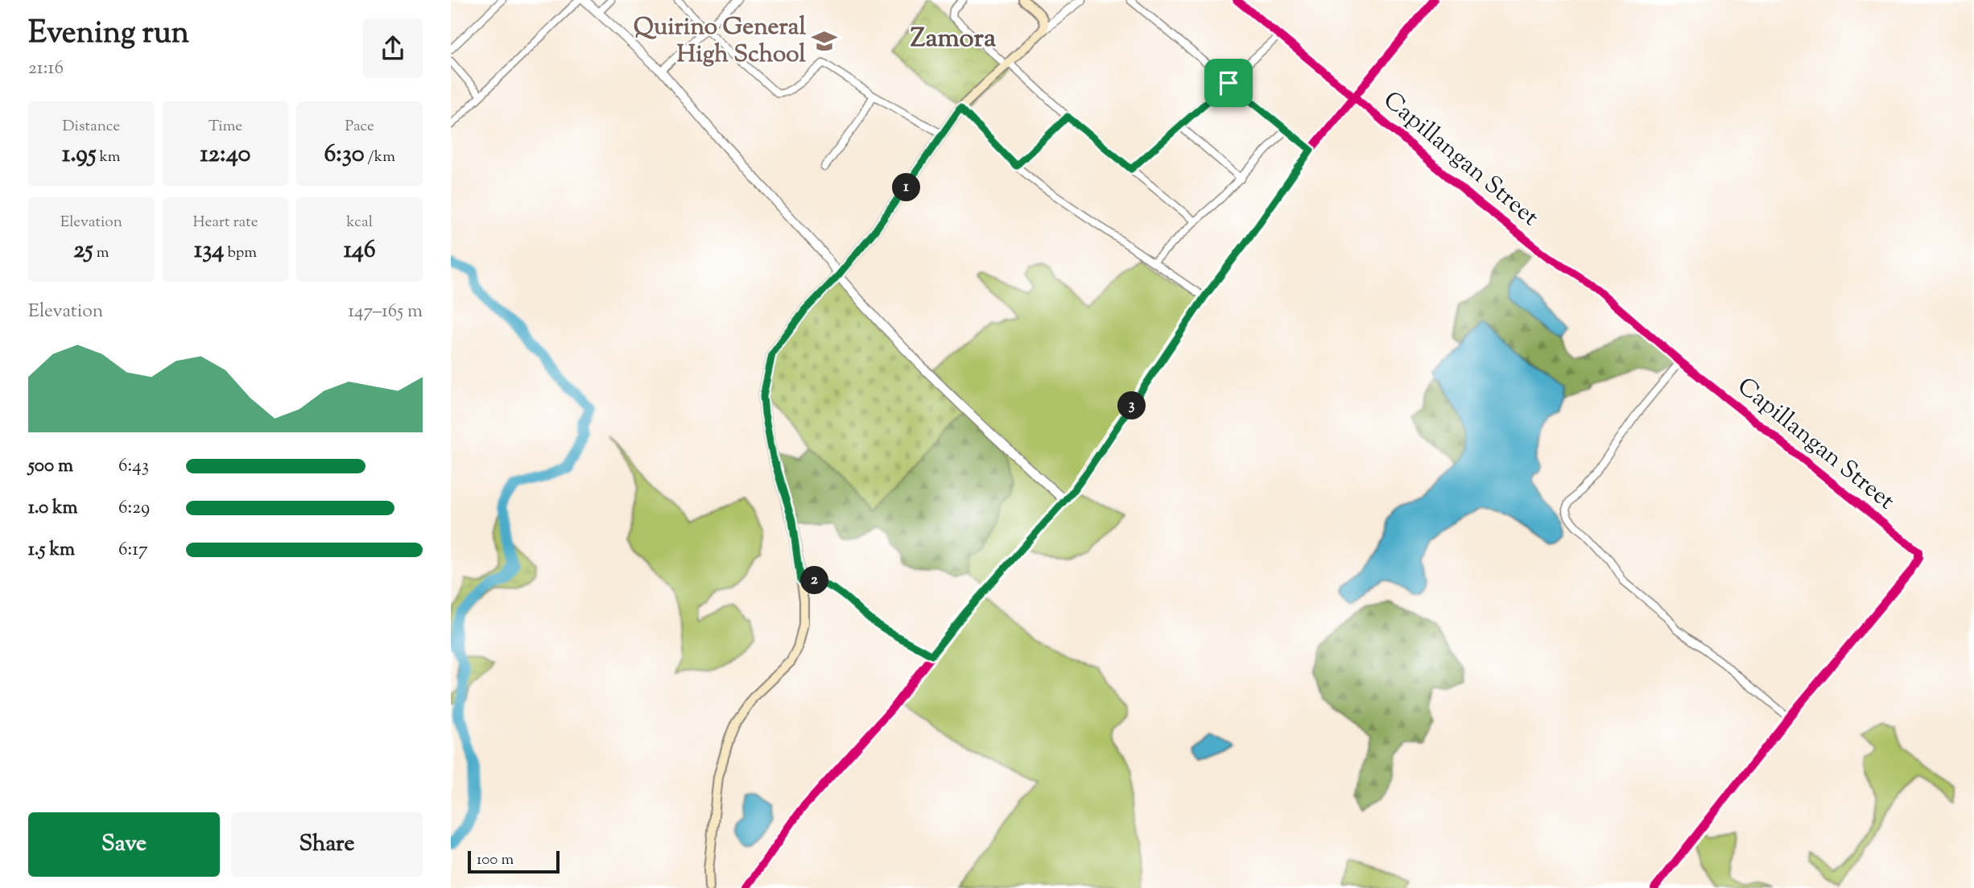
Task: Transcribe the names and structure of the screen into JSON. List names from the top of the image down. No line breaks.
{"streets":{"street":["Capillangan Street"]},"districts":["Zamora"],"places":{"school or university":["Quirino General High School"]},"scale_bar":"100 m","page":{"heading":["Evening run","21:16"],"stats":[["Distance","1.95 km"],["Time","12:40"],["Pace","6:30 /km"],["Elevation","25 m"],["Heart rate","134 bpm"],["kcal","146"]],"pins":["1","3","2"],"chart":["Elevation","147–165 m"],"list":[{"name":"500 m","note":"6:43"},{"name":"1.0 km","note":"6:29"},{"name":"1.5 km","note":"6:17"}],"buttons":["Save","Share"],"scale":"100 m"}}
